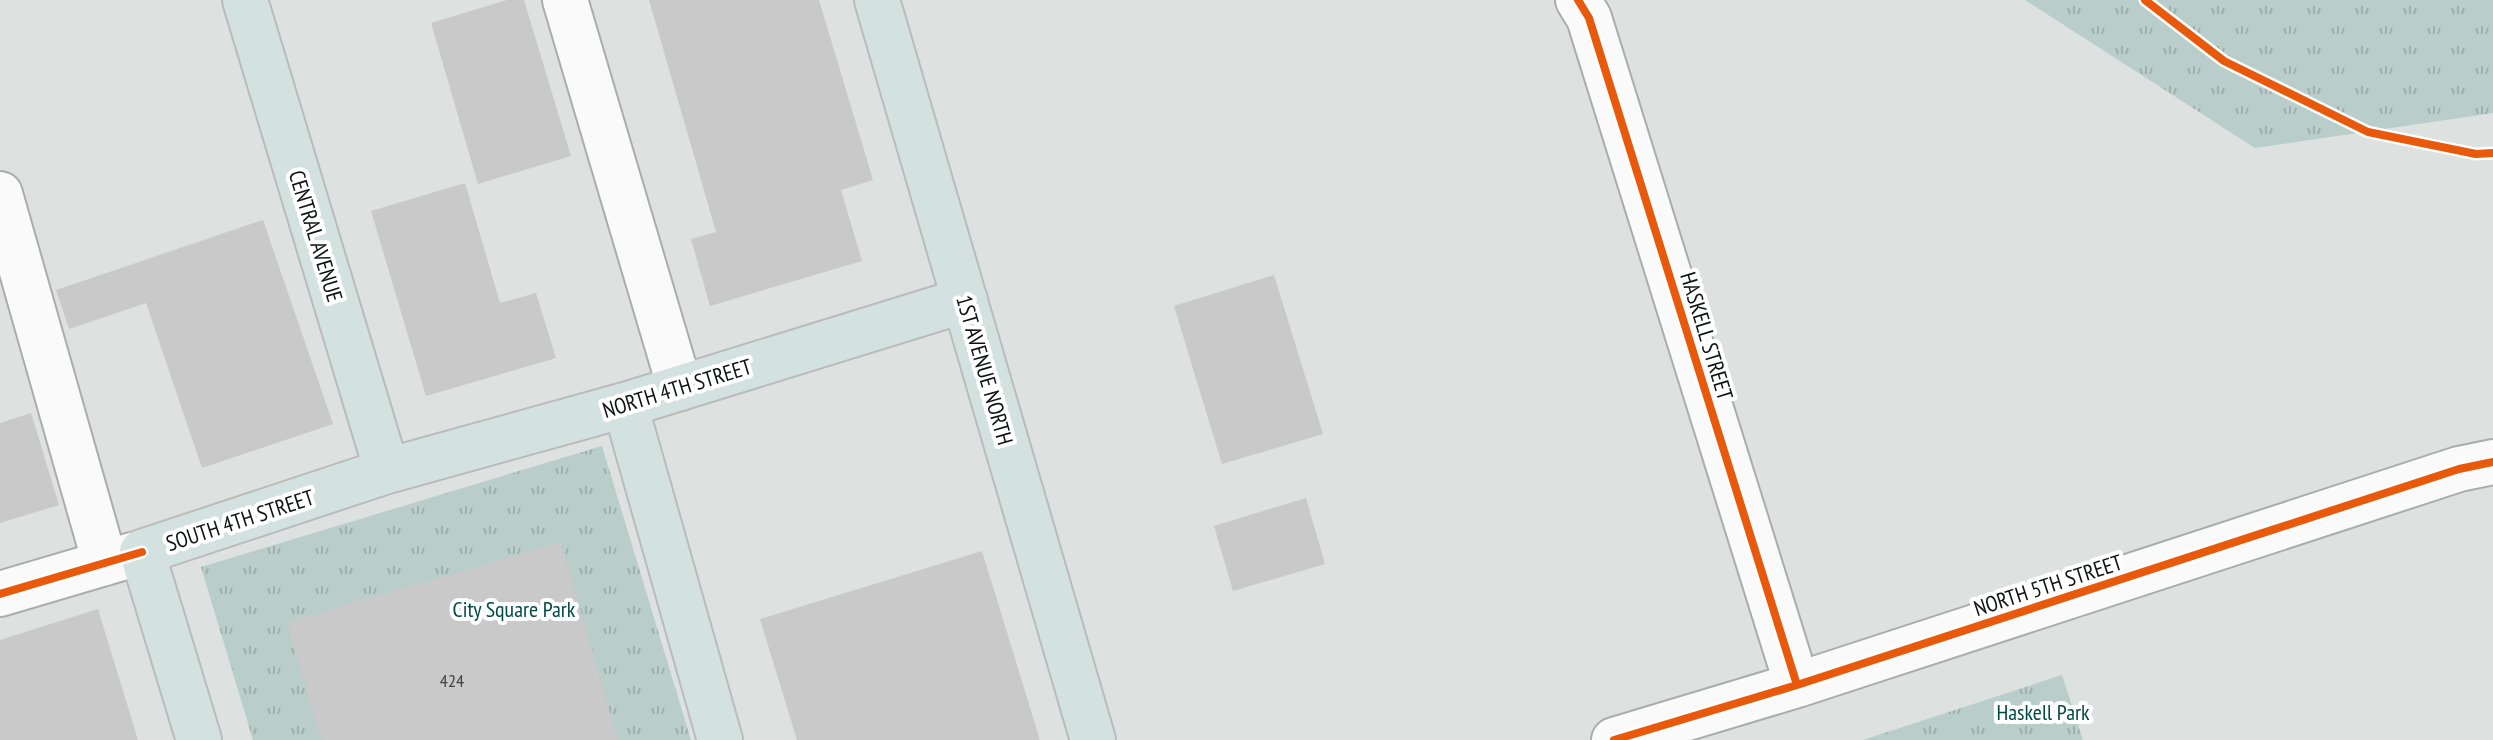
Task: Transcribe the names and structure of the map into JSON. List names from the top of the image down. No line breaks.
{"streets":{"main road":["CENTRAL AVENUE","1ST AVENUE NORTH","NORTH 4TH STREET","SOUTH 4TH STREET"],"street":["HASKELL STREET","NORTH 5TH STREET"]},"crossings":[["CENTRAL AVENUE","NORTH 4TH STREET"],["CENTRAL AVENUE","SOUTH 4TH STREET"],["HASKELL STREET","NORTH 5TH STREET"],["1ST AVENUE NORTH","NORTH 4TH STREET"],["NORTH 4TH STREET","SOUTH 4TH STREET"]],"parks":["City Square Park","Haskell Park"],"house_numbers":["424"]}
